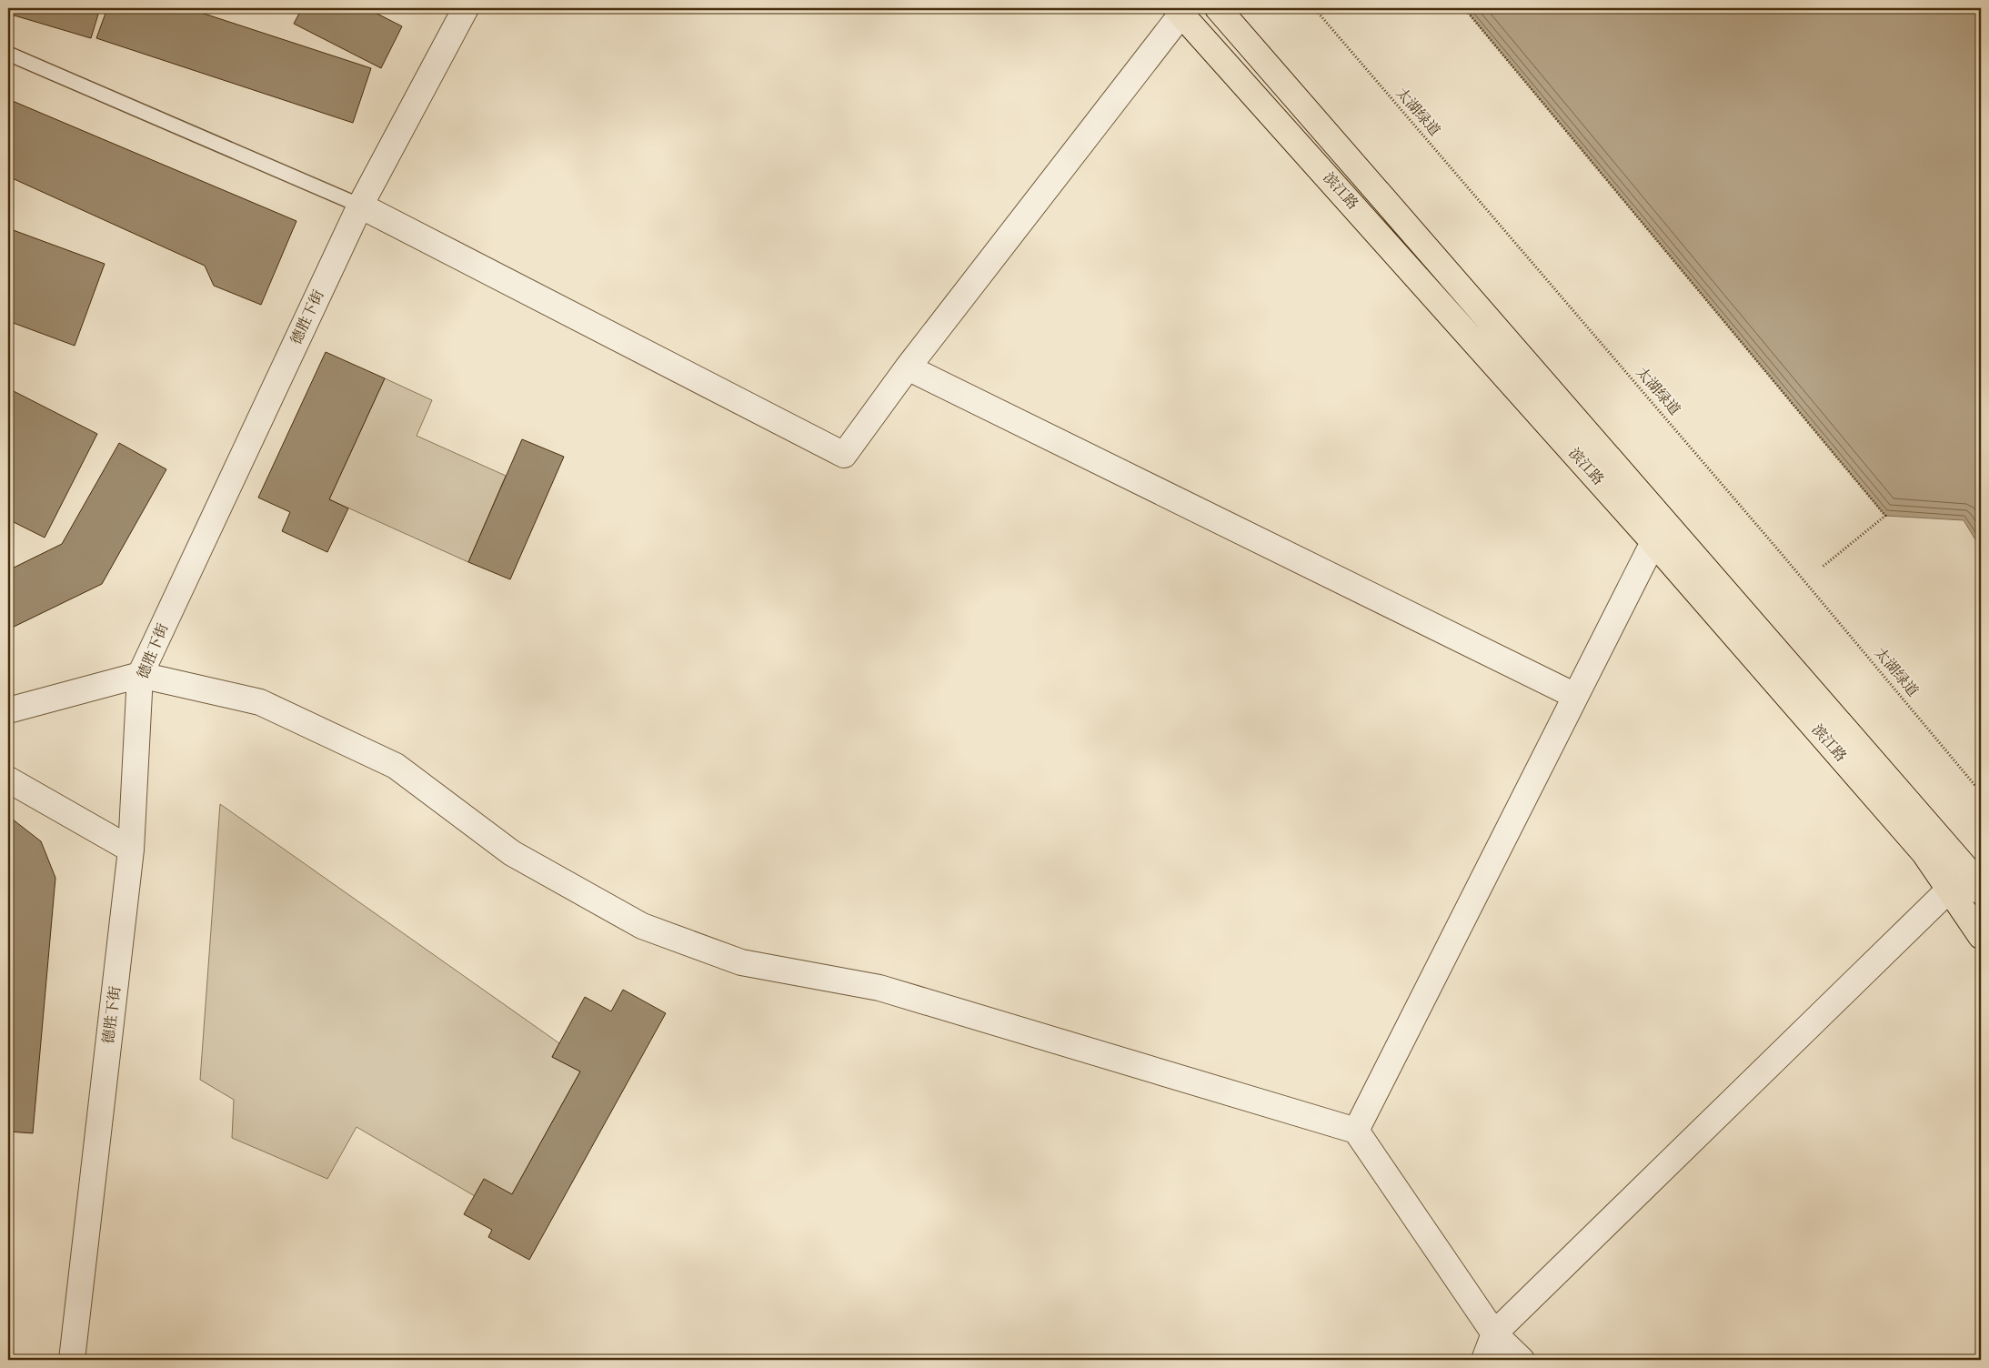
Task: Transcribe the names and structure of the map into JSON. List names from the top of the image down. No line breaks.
{"streets":{"main road":["滨江路"],"street":["德胜下街"],"path":["太湖绿道"]}}
